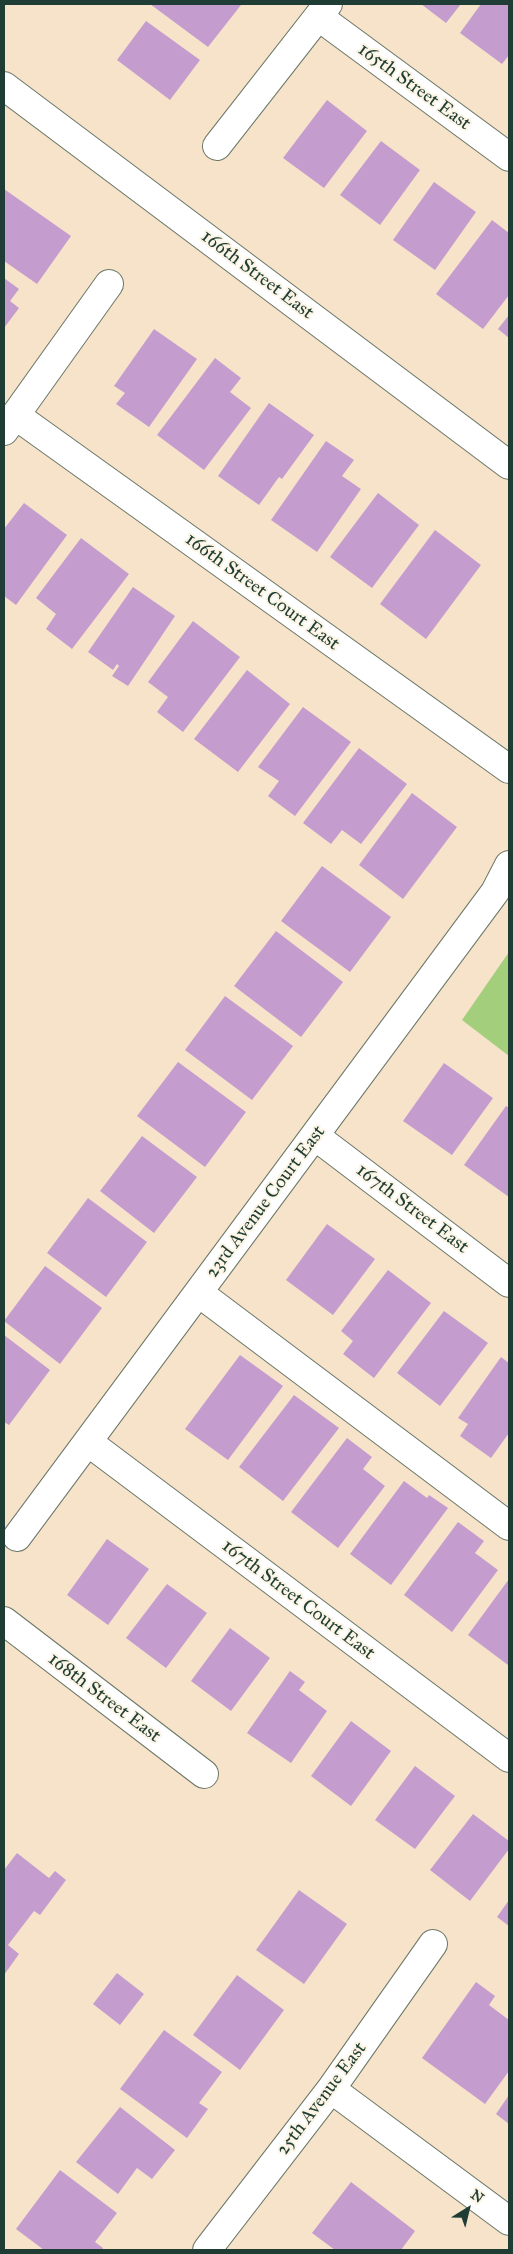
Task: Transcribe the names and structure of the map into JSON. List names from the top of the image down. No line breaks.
{"streets":{"street":["165th Street East","166th Street East","166th Street Court East","23rd Avenue Court East","167th Street East","167th Street Court East","168th Street East","25th Avenue East"]},"crossings":[["23rd Avenue Court East","167th Street East"],["23rd Avenue Court East","167th Street Court East"]],"north":"top right"}
